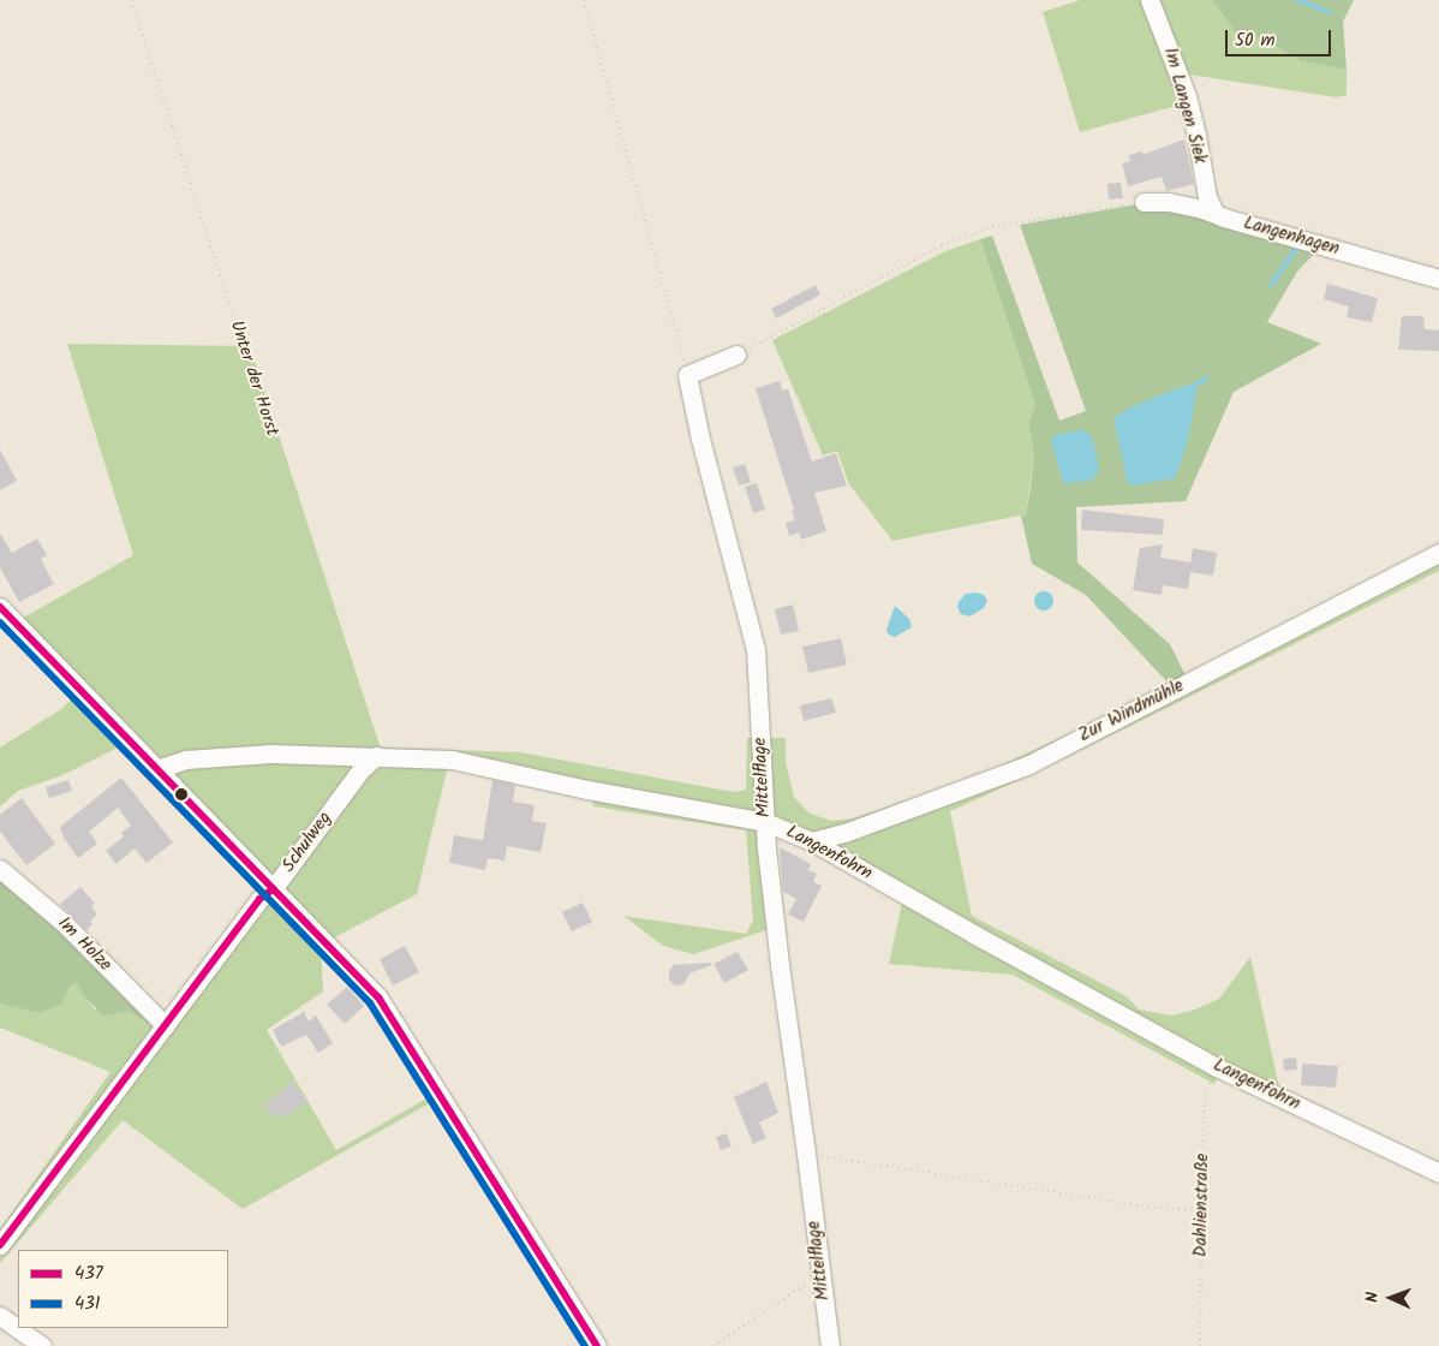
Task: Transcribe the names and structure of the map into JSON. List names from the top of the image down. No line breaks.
{"streets":{"street":["Im Langen Siek","Langenhagen","Zur Windmühle","Mittelflage","Schulweg","Langenfohrn","Im Holze"],"path":["Unter der Horst","Dahlienstraße"]},"crossings":[["Im Langen Siek","Langenhagen"],["Unter der Horst","Schulweg"],["Unter der Horst","Langenfohrn"],["Zur Windmühle","Langenfohrn"],["Mittelflage","Langenfohrn"],["Schulweg","Langenfohrn"],["Schulweg","Im Holze"],["Langenfohrn","Dahlienstraße"]],"lines":["transit line 437","transit line 431"],"legend":["437","431"],"scale_bar":"50 m","north":"left"}
